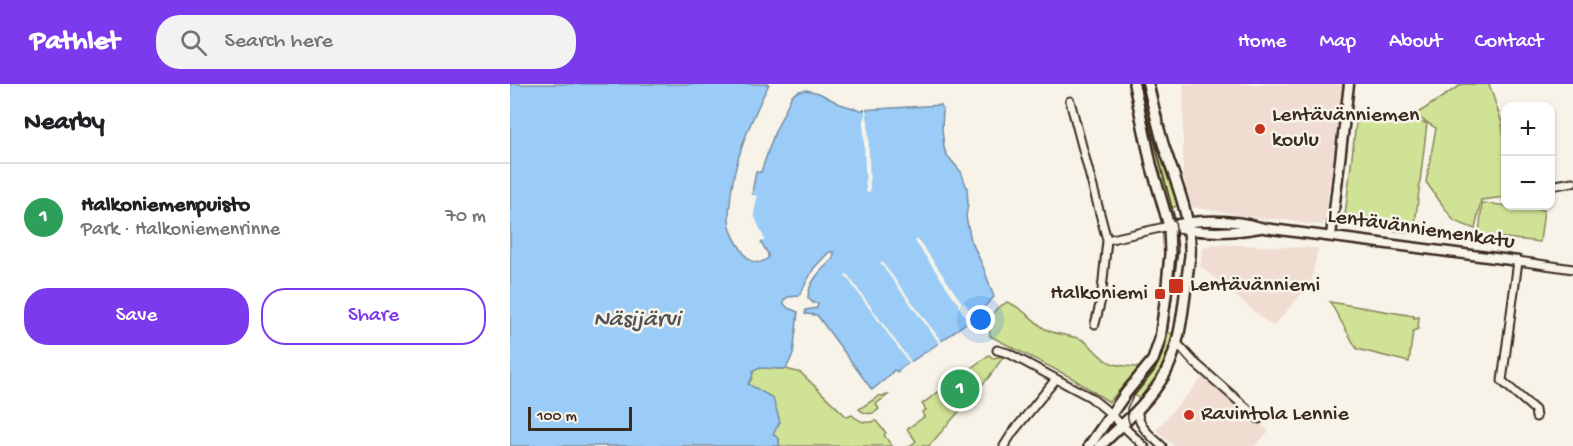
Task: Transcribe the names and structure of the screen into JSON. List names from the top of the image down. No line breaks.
{"streets":{"street":["Lentävänniemenkatu"]},"water":["Näsijärvi"],"places":{"other":["Lentävänniemen koulu","Ravintola Lennie"],"transit":["Lentävänniemi","Halkoniemi"]},"scale_bar":"100 m","page":{"header":"Pathlet","search":"Search here","nav":["Home","Map","About","Contact"],"heading":"Nearby","map_buttons":["+","−"],"list":[{"mark":"1","name":"Halkoniemenpuisto","note":"Park · Halkoniemenrinne","value":"70 m"}],"buttons":["Save","Share"],"pins":"1","scale":"100 m"}}
